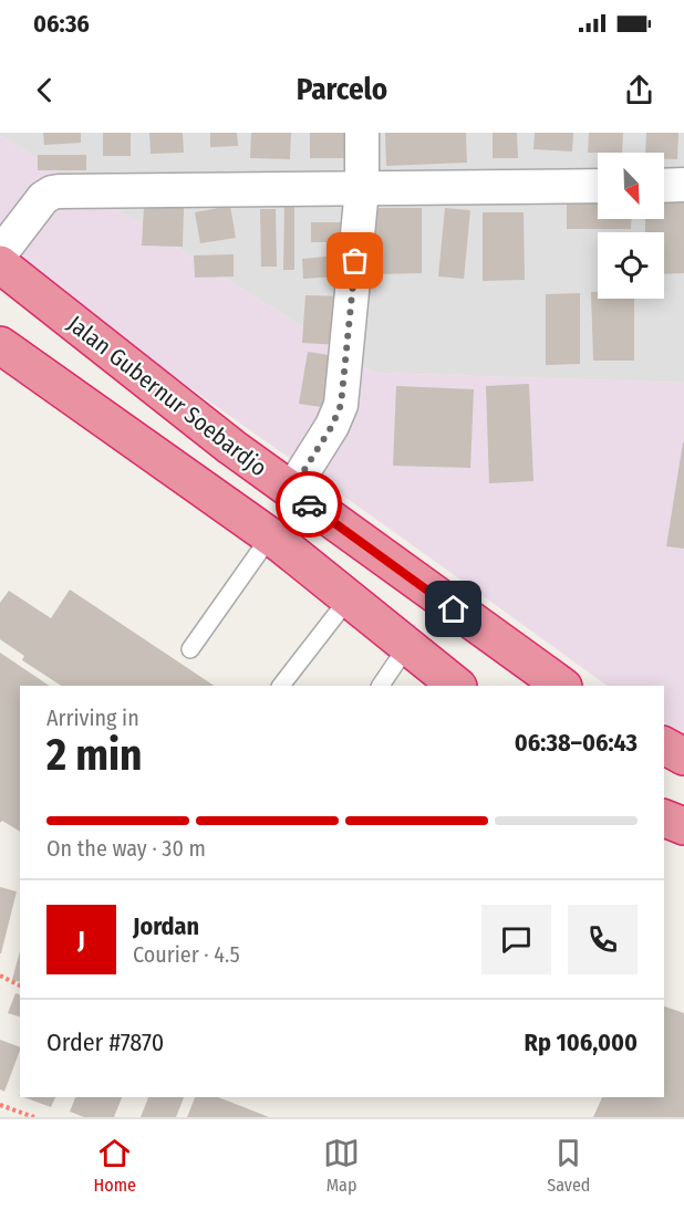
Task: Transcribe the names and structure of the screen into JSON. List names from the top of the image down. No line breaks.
{"streets":{"highway":["Jalan Gubernur Soebardjo"]},"north":"bottom right","page":{"status":"06:36","header":"Parcelo","heading":["2 min","Arriving in","06:38–06:43"],"panel":["Jordan","Courier · 4.5","Order #7870","Rp 106,000"],"bar":"On the way · 30 m","round":"J","tabs":["Home","Map","Saved"]}}
